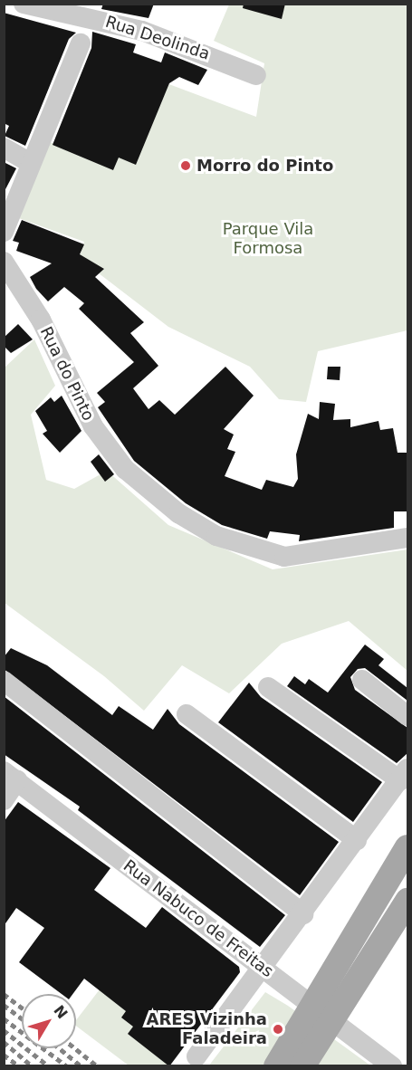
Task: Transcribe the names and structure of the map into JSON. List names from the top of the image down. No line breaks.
{"streets":{"street":["Rua Deolinda","Rua do Pinto","Rua Nabuco de Freitas"]},"parks":["Parque Vila Formosa"],"places":["Morro do Pinto","ARES Vizinha Faladeira"],"north":"top right"}
